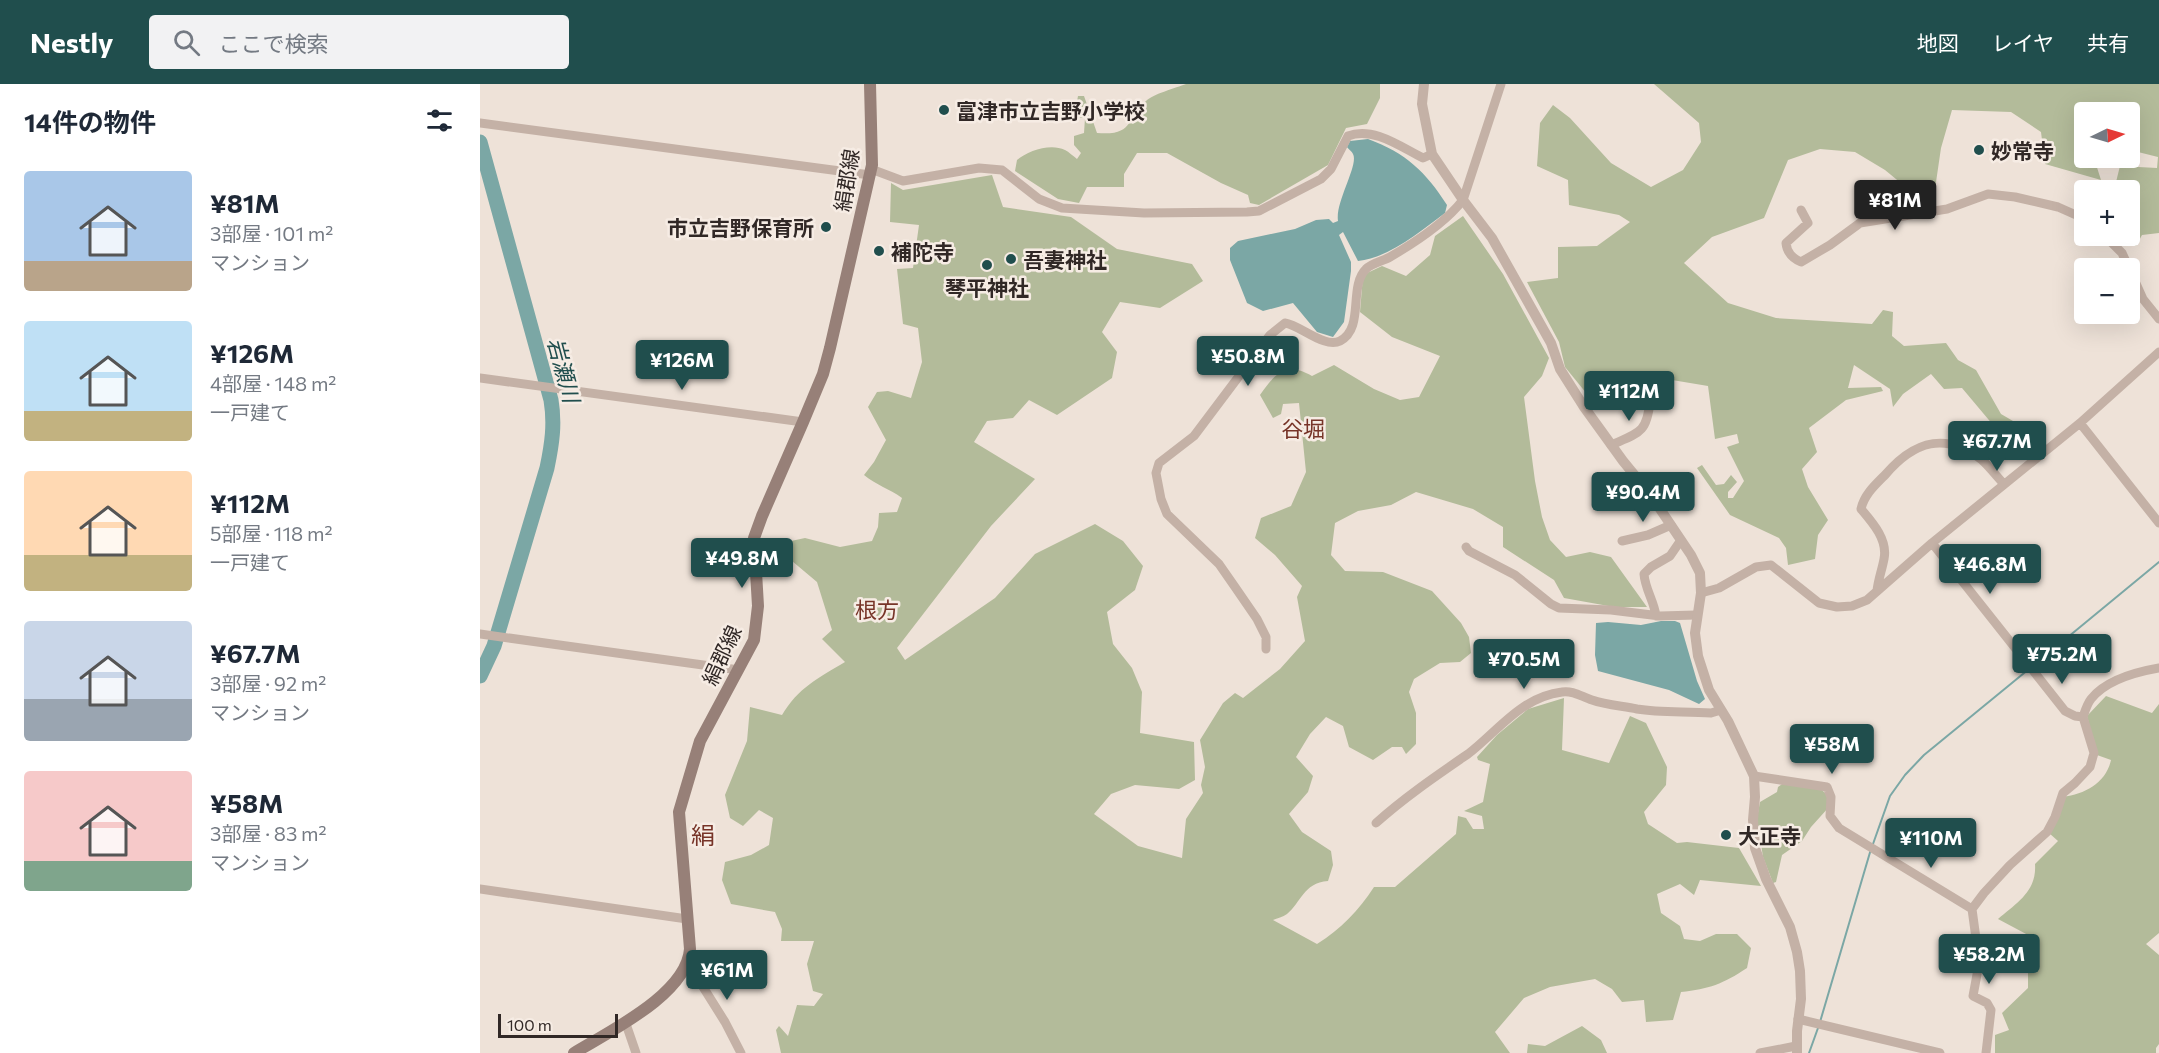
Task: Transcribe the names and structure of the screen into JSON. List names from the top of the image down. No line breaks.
{"streets":{"main road":["絹郡線"]},"districts":["谷堀","根方","絹"],"water":["岩瀬川"],"places":["富津市立吉野小学校","妙常寺","市立吉野保育所","補陀寺","吾妻神社","琴平神社","大正寺"],"scale_bar":"100 m","north":"right","page":{"header":"Nestly","search":"ここで検索","nav":["地図","レイヤ","共有"],"heading":"14件の物件","map_buttons":["+","−"],"list":[{"name":"¥81M","note":"3部屋 · 101 m² · マンション"},{"name":"¥126M","note":"4部屋 · 148 m² · 一戸建て"},{"name":"¥112M","note":"5部屋 · 118 m² · 一戸建て"},{"name":"¥67.7M","note":"3部屋 · 92 m² · マンション"},{"name":"¥58M","note":"3部屋 · 83 m² · マンション"}],"price":["¥81M","¥50.8M","¥126M","¥112M","¥67.7M","¥90.4M","¥49.8M","¥46.8M","¥75.2M","¥70.5M","¥58M","¥110M","¥58.2M","¥61M"],"scale":"100 m"}}
